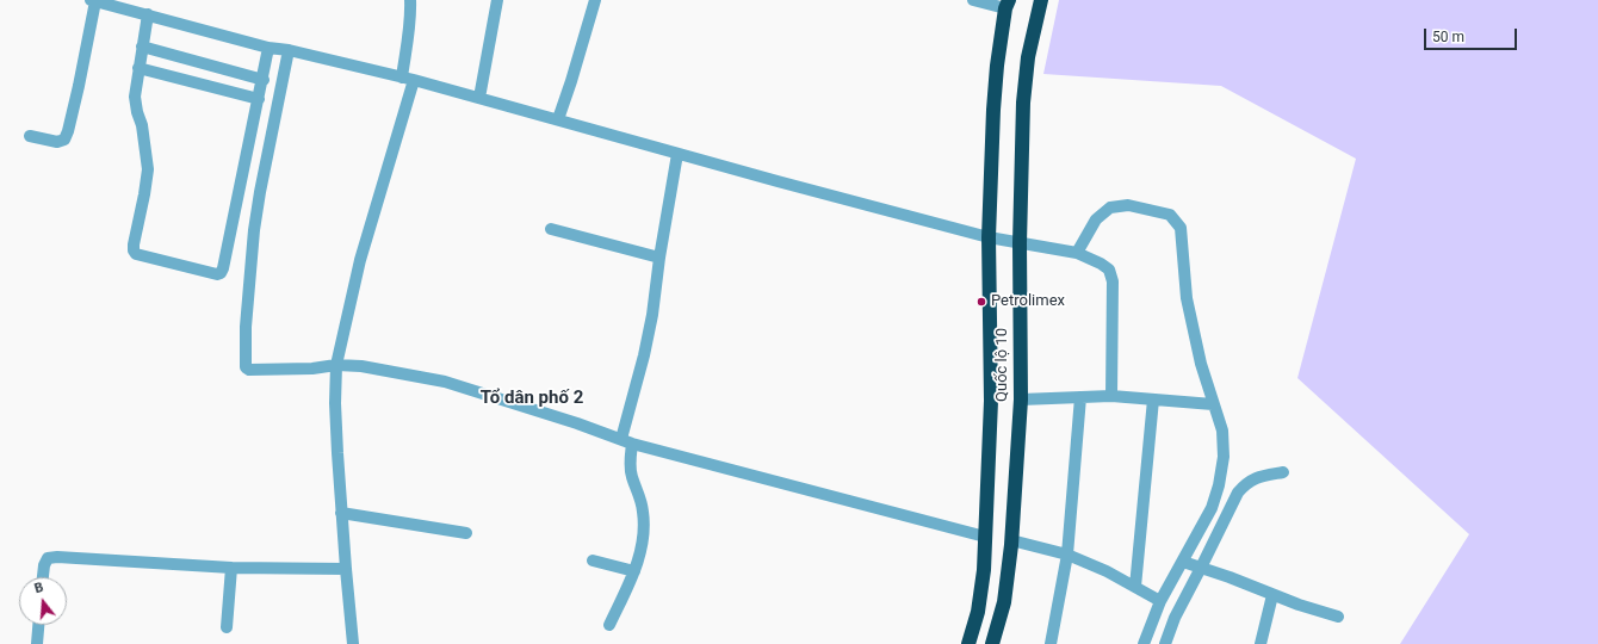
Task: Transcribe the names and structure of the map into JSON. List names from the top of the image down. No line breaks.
{"streets":{"highway":["Quốc lộ 10"]},"districts":["Tổ dân phố 2"],"places":["Petrolimex"],"scale_bar":"50 m","north":"top"}
